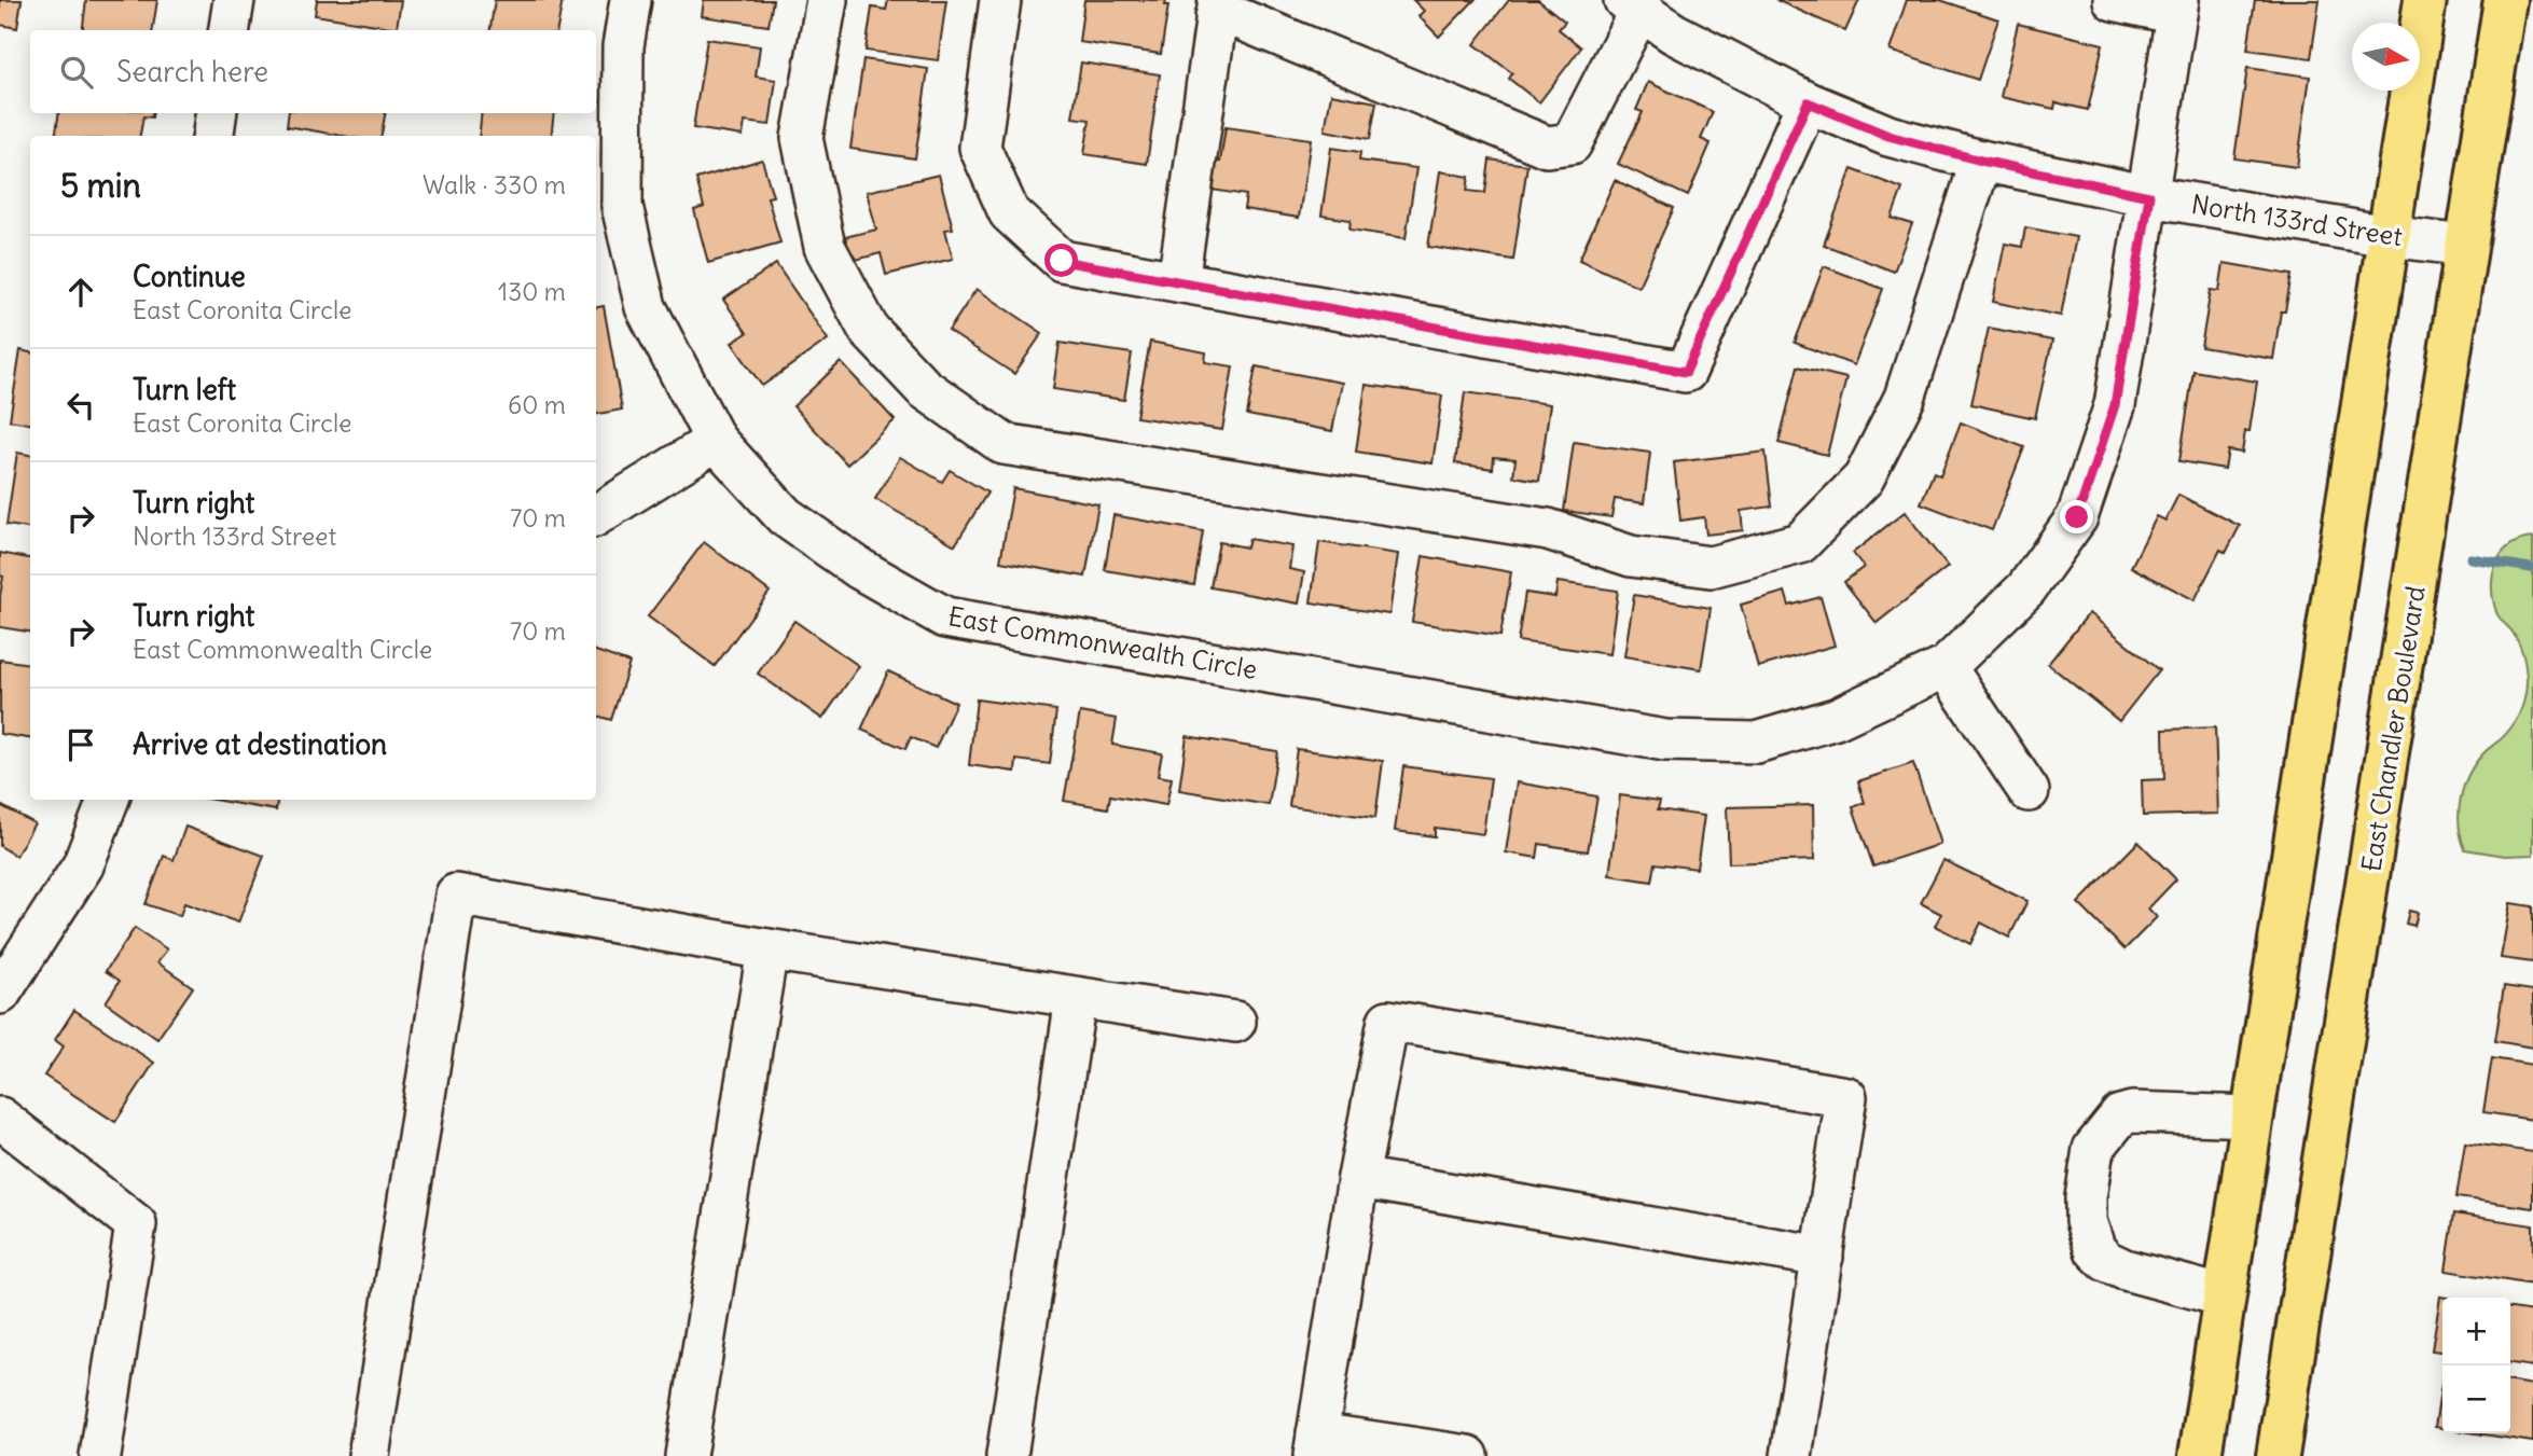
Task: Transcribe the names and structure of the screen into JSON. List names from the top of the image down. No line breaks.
{"streets":{"main road":["East Chandler Boulevard"],"street":["North 133rd Street","East Commonwealth Circle"]},"crossings":[["North 133rd Street","East Commonwealth Circle"],["North 133rd Street","East Chandler Boulevard"]],"north":"right","page":{"search":"Search here","heading":["5 min","Walk · 330 m"],"list":[["Continue","East Coronita Circle","130 m"],["Turn left","East Coronita Circle","60 m"],["Turn right","North 133rd Street","70 m"],["Turn right","East Commonwealth Circle","70 m"],"Arrive at destination"],"map_buttons":["+","−"]}}
